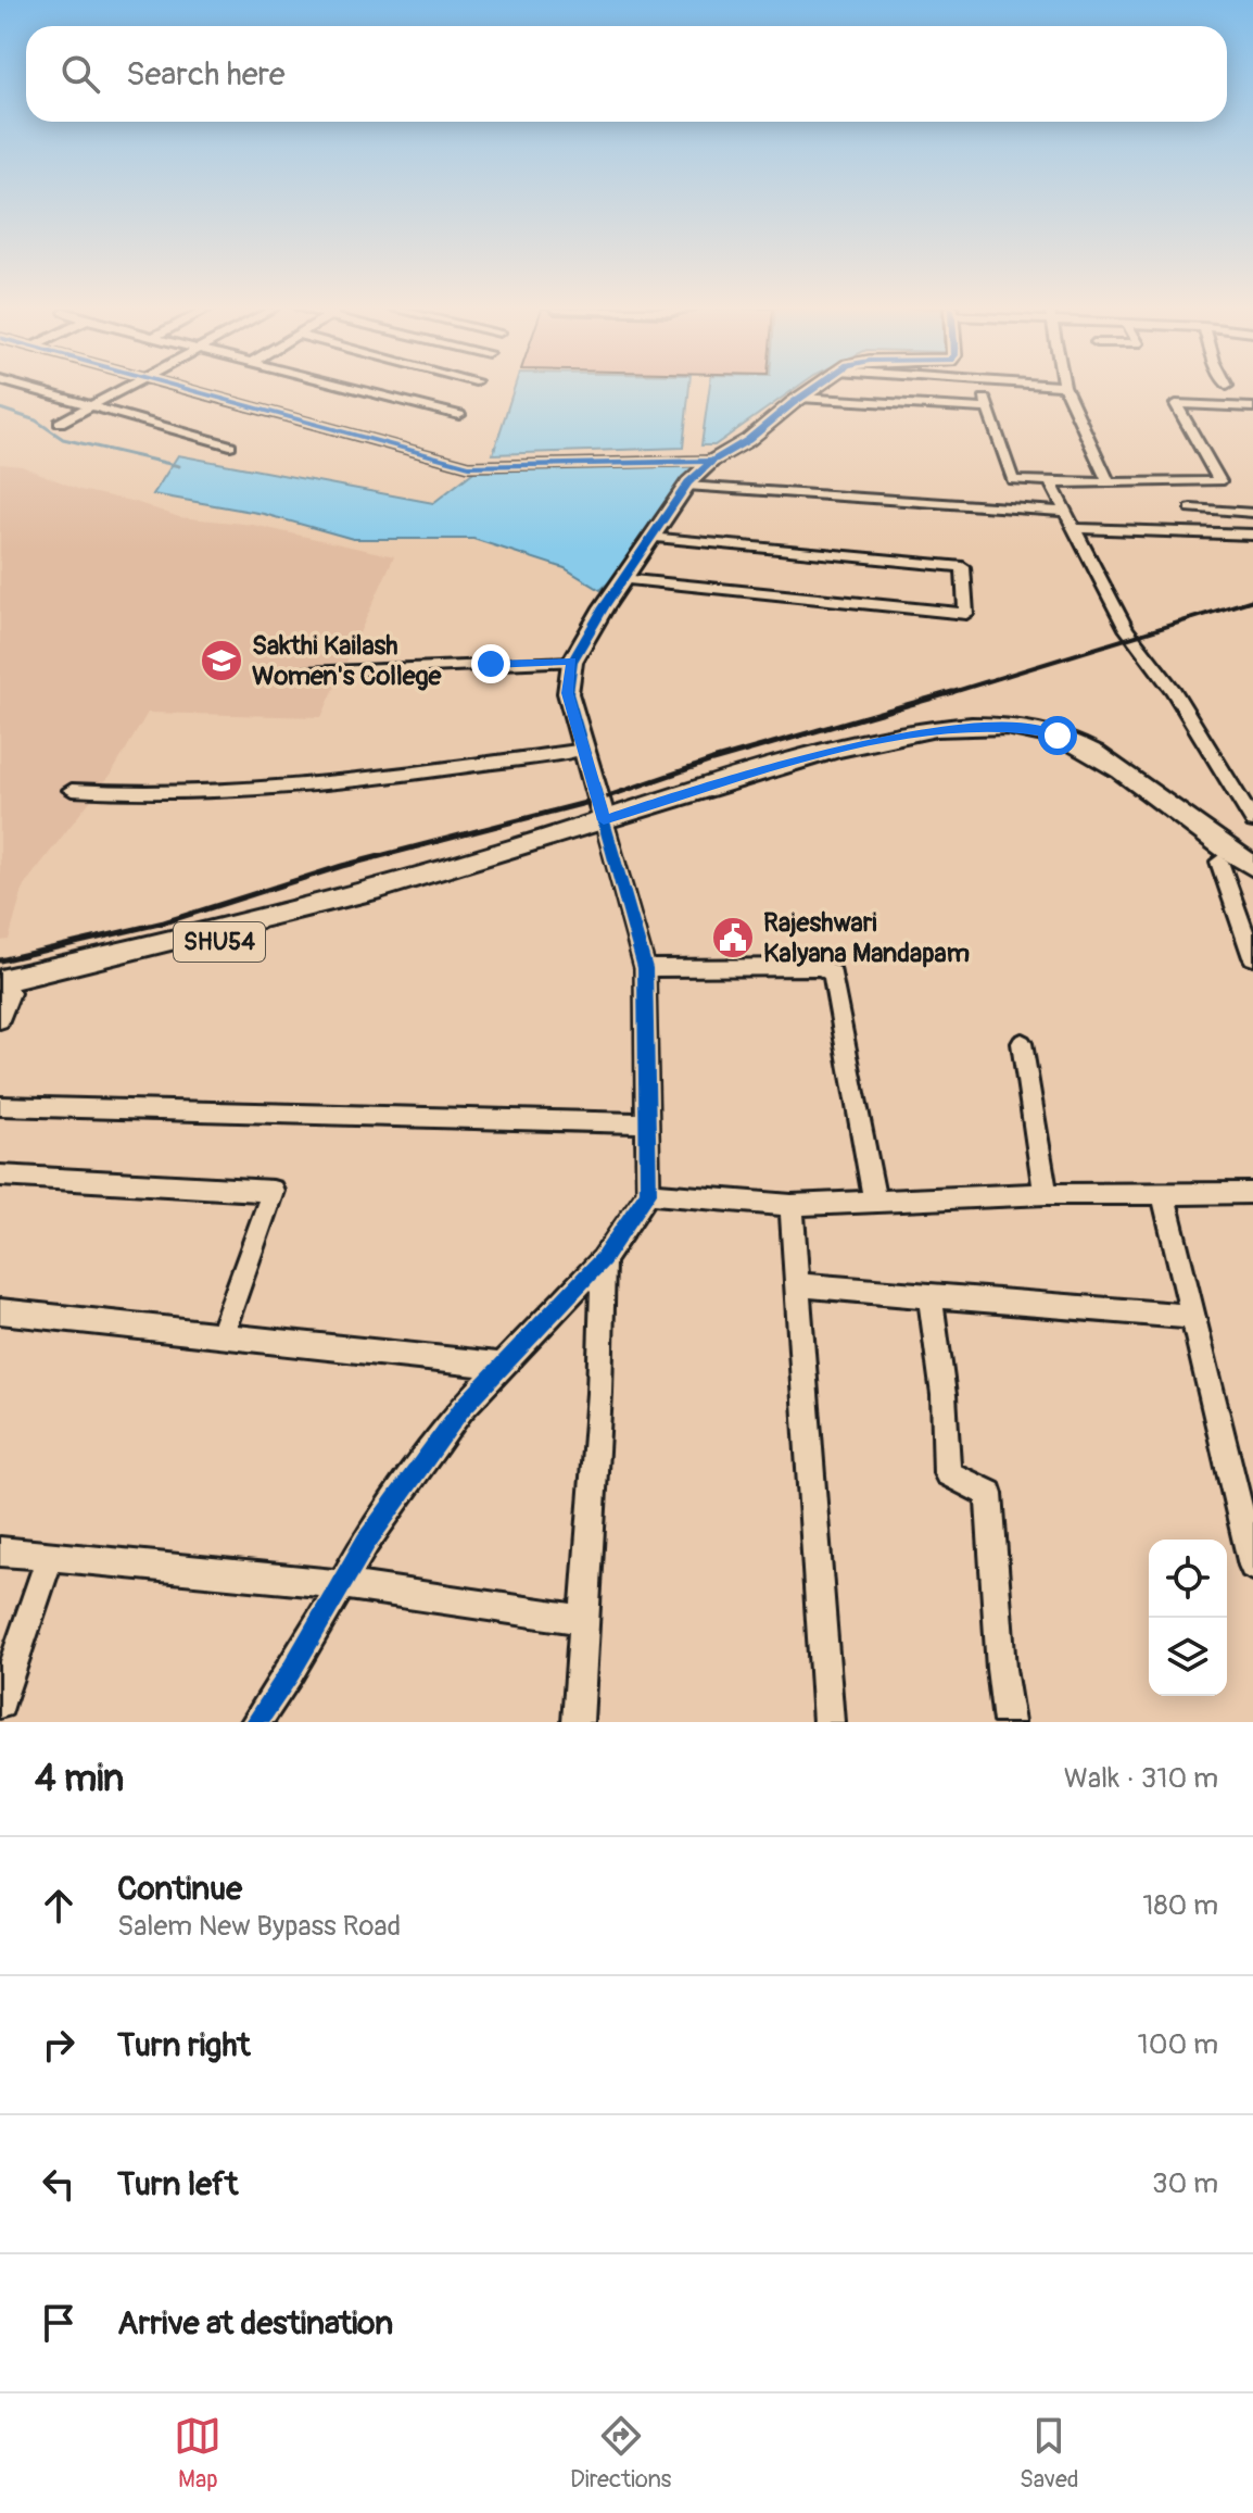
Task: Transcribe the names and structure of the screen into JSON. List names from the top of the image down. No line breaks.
{"streets":{"main road":["SHU54"]},"places":{"school or university":["Sakthi Kailash Women's College"],"public building":["Rajeshwari Kalyana Mandapam"]},"page":{"search":"Search here","heading":["4 min","Walk · 310 m"],"list":[["Continue","Salem New Bypass Road","180 m"],["Turn right","100 m"],["Turn left","30 m"],"Arrive at destination"],"nav":["Map","Directions","Saved"]}}
